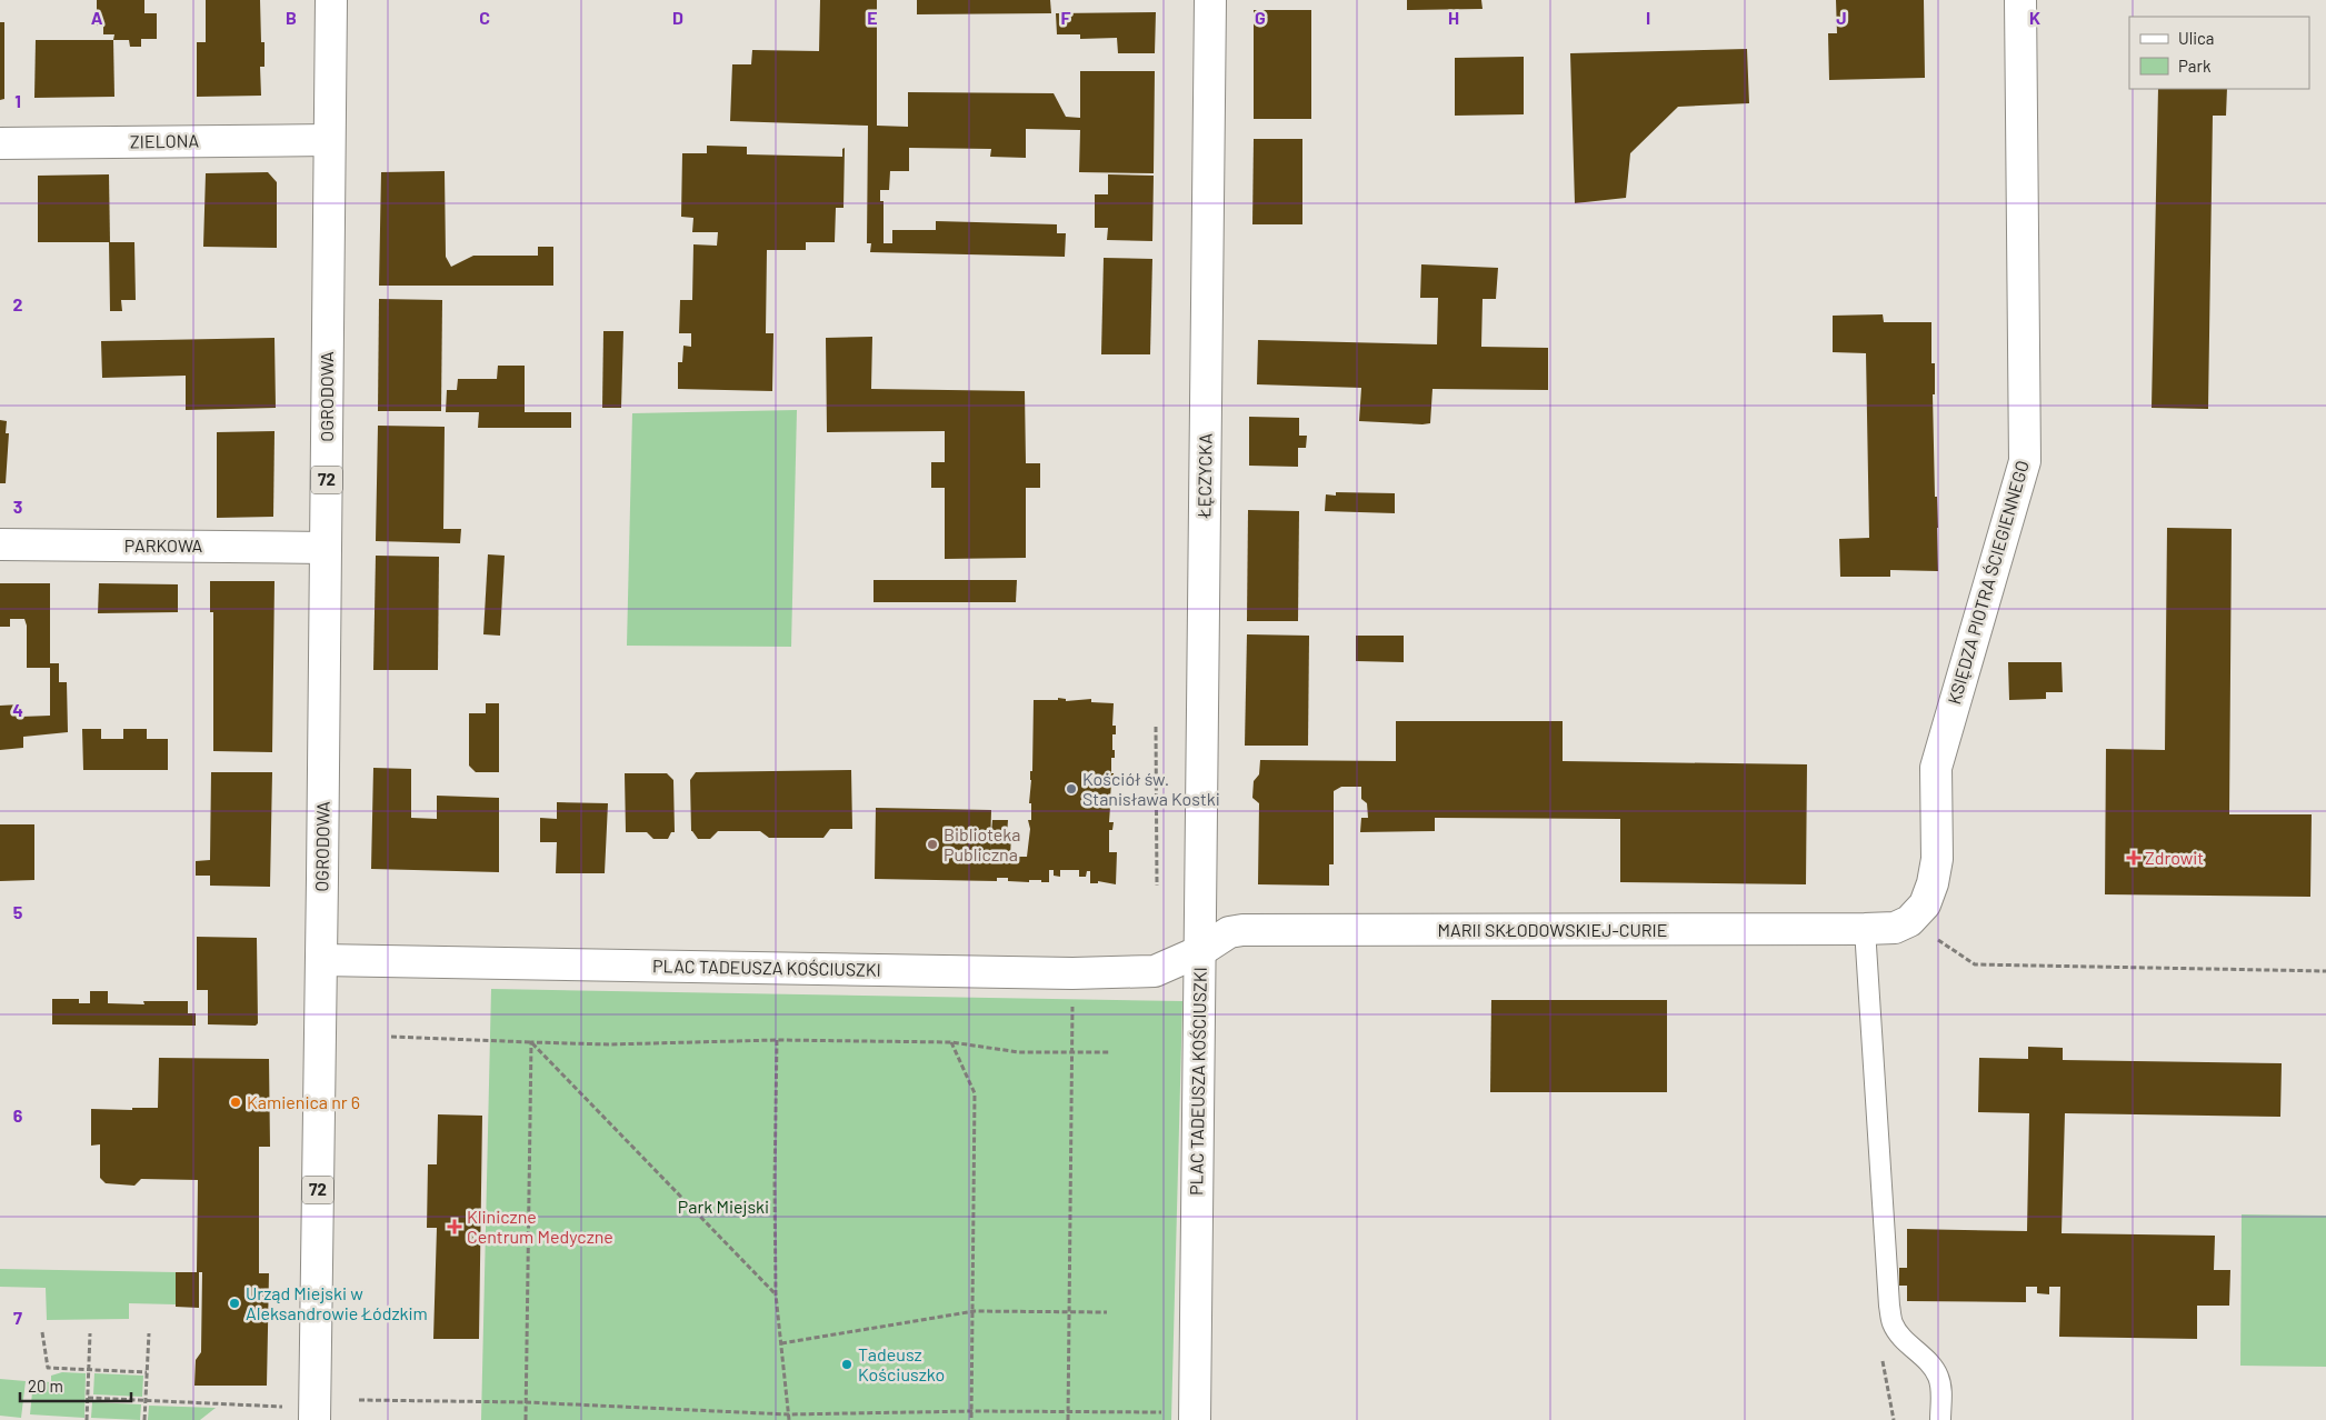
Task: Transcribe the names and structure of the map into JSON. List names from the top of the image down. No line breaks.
{"streets":{"street":["ZIELONA","OGRODOWA","ŁĘCZYCKA","72","PARKOWA","KSIĘDZA PIOTRA ŚCIEGIENNEGO","MARII SKŁODOWSKIEJ-CURIE","PLAC TADEUSZA KOŚCIUSZKI"]},"crossings":[["ZIELONA","OGRODOWA"],["OGRODOWA","72"],["OGRODOWA","PARKOWA"],["OGRODOWA","PLAC TADEUSZA KOŚCIUSZKI"],["ŁĘCZYCKA","MARII SKŁODOWSKIEJ-CURIE"],["ŁĘCZYCKA","PLAC TADEUSZA KOŚCIUSZKI"],["72","PLAC TADEUSZA KOŚCIUSZKI"],["KSIĘDZA PIOTRA ŚCIEGIENNEGO","MARII SKŁODOWSKIEJ-CURIE"],["MARII SKŁODOWSKIEJ-CURIE","PLAC TADEUSZA KOŚCIUSZKI"]],"parks":["Park Miejski"],"places":{"other":["Kościół św. Stanisława Kostki","Biblioteka Publiczna","Kamienica nr 6","Urząd Miejski w Aleksandrowie Łódzkim","Tadeusz Kościuszko"],"health":["Zdrowit","Kliniczne Centrum Medyczne"]},"legend":["Ulica","Park"],"scale_bar":"20 m","grid":{"columns":["A","B","C","D","E","F","G","H","I","J","K"],"rows":["1","2","3","4","5","6","7"]}}
